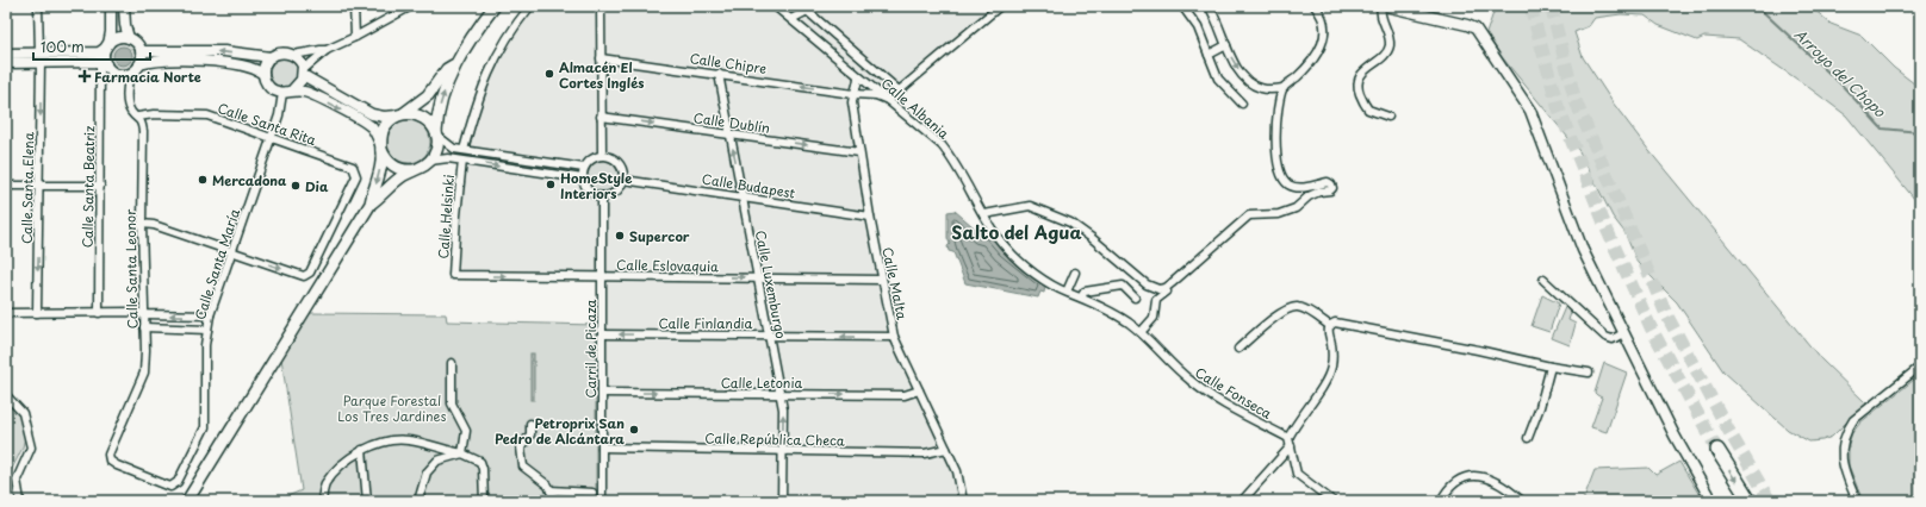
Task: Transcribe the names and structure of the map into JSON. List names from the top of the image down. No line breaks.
{"streets":{"street":["Calle Chipre","Calle Albania","Calle Dublín","Calle Santa Rita","Calle Budapest","Calle Santa Beatriz","Calle Santa Elena","Calle Helsinki","Calle Santa María","Calle Eslovaquia","Calle Santa Leonor","Calle Malta","Calle Luxemburgo","Calle Finlandia","Carril de Picaza","Calle Letonia","Calle Fonseca","Calle República Checa"]},"crossings":[["Calle Chipre","Calle Malta"],["Calle Chipre","Calle Luxemburgo"],["Calle Albania","Calle Malta"],["Calle Albania","Calle Fonseca"],["Calle Dublín","Calle Malta"],["Calle Dublín","Calle Luxemburgo"],["Calle Santa Rita","Calle Santa María"],["Calle Santa Rita","Calle Santa Leonor"],["Calle Budapest","Calle Malta"],["Calle Budapest","Calle Luxemburgo"],["Calle Budapest","Carril de Picaza"],["Calle Santa Beatriz","Calle Santa Leonor"],["Calle Helsinki","Calle Eslovaquia"],["Calle Santa María","Calle Santa Leonor"],["Calle Eslovaquia","Calle Malta"],["Calle Eslovaquia","Calle Luxemburgo"],["Calle Eslovaquia","Carril de Picaza"],["Calle Malta","Calle Finlandia"],["Calle Malta","Calle Letonia"],["Calle Malta","Calle República Checa"],["Calle Luxemburgo","Calle Finlandia"],["Calle Luxemburgo","Calle Letonia"],["Calle Luxemburgo","Calle República Checa"],["Calle Finlandia","Carril de Picaza"],["Carril de Picaza","Calle Letonia"],["Carril de Picaza","Calle República Checa"]],"one_way":["Calle Chipre","Calle Dublín","Calle Santa Elena","Calle Eslovaquia","Calle Finlandia","Calle Letonia"],"districts":["Salto del Agua"],"water":["Arroyo del Chopo"],"parks":["Parque Forestal Los Tres Jardines"],"places":{"other":["Almacén El Cortes Inglés","Mercadona","HomeStyle Interiors","Dia","Supercor","Petroprix San Pedro de Alcántara"],"health":["Farmacia Norte"]},"scale_bar":"100 m"}
